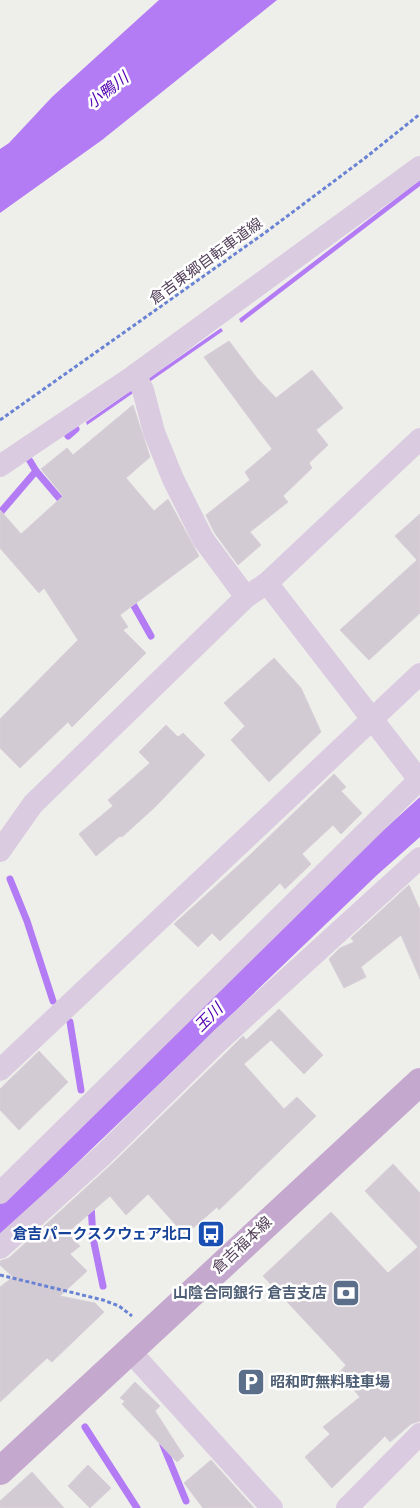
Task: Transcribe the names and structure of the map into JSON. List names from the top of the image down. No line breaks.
{"streets":{"main road":["倉吉福本線"],"path":["倉吉東郷自転車道線"]},"water":["小鴨川","玉川"],"places":{"bus stop":["倉吉パークスクウェア北口"],"bank":["山陰合同銀行 倉吉支店"],"parking":["昭和町無料駐車場"]}}
